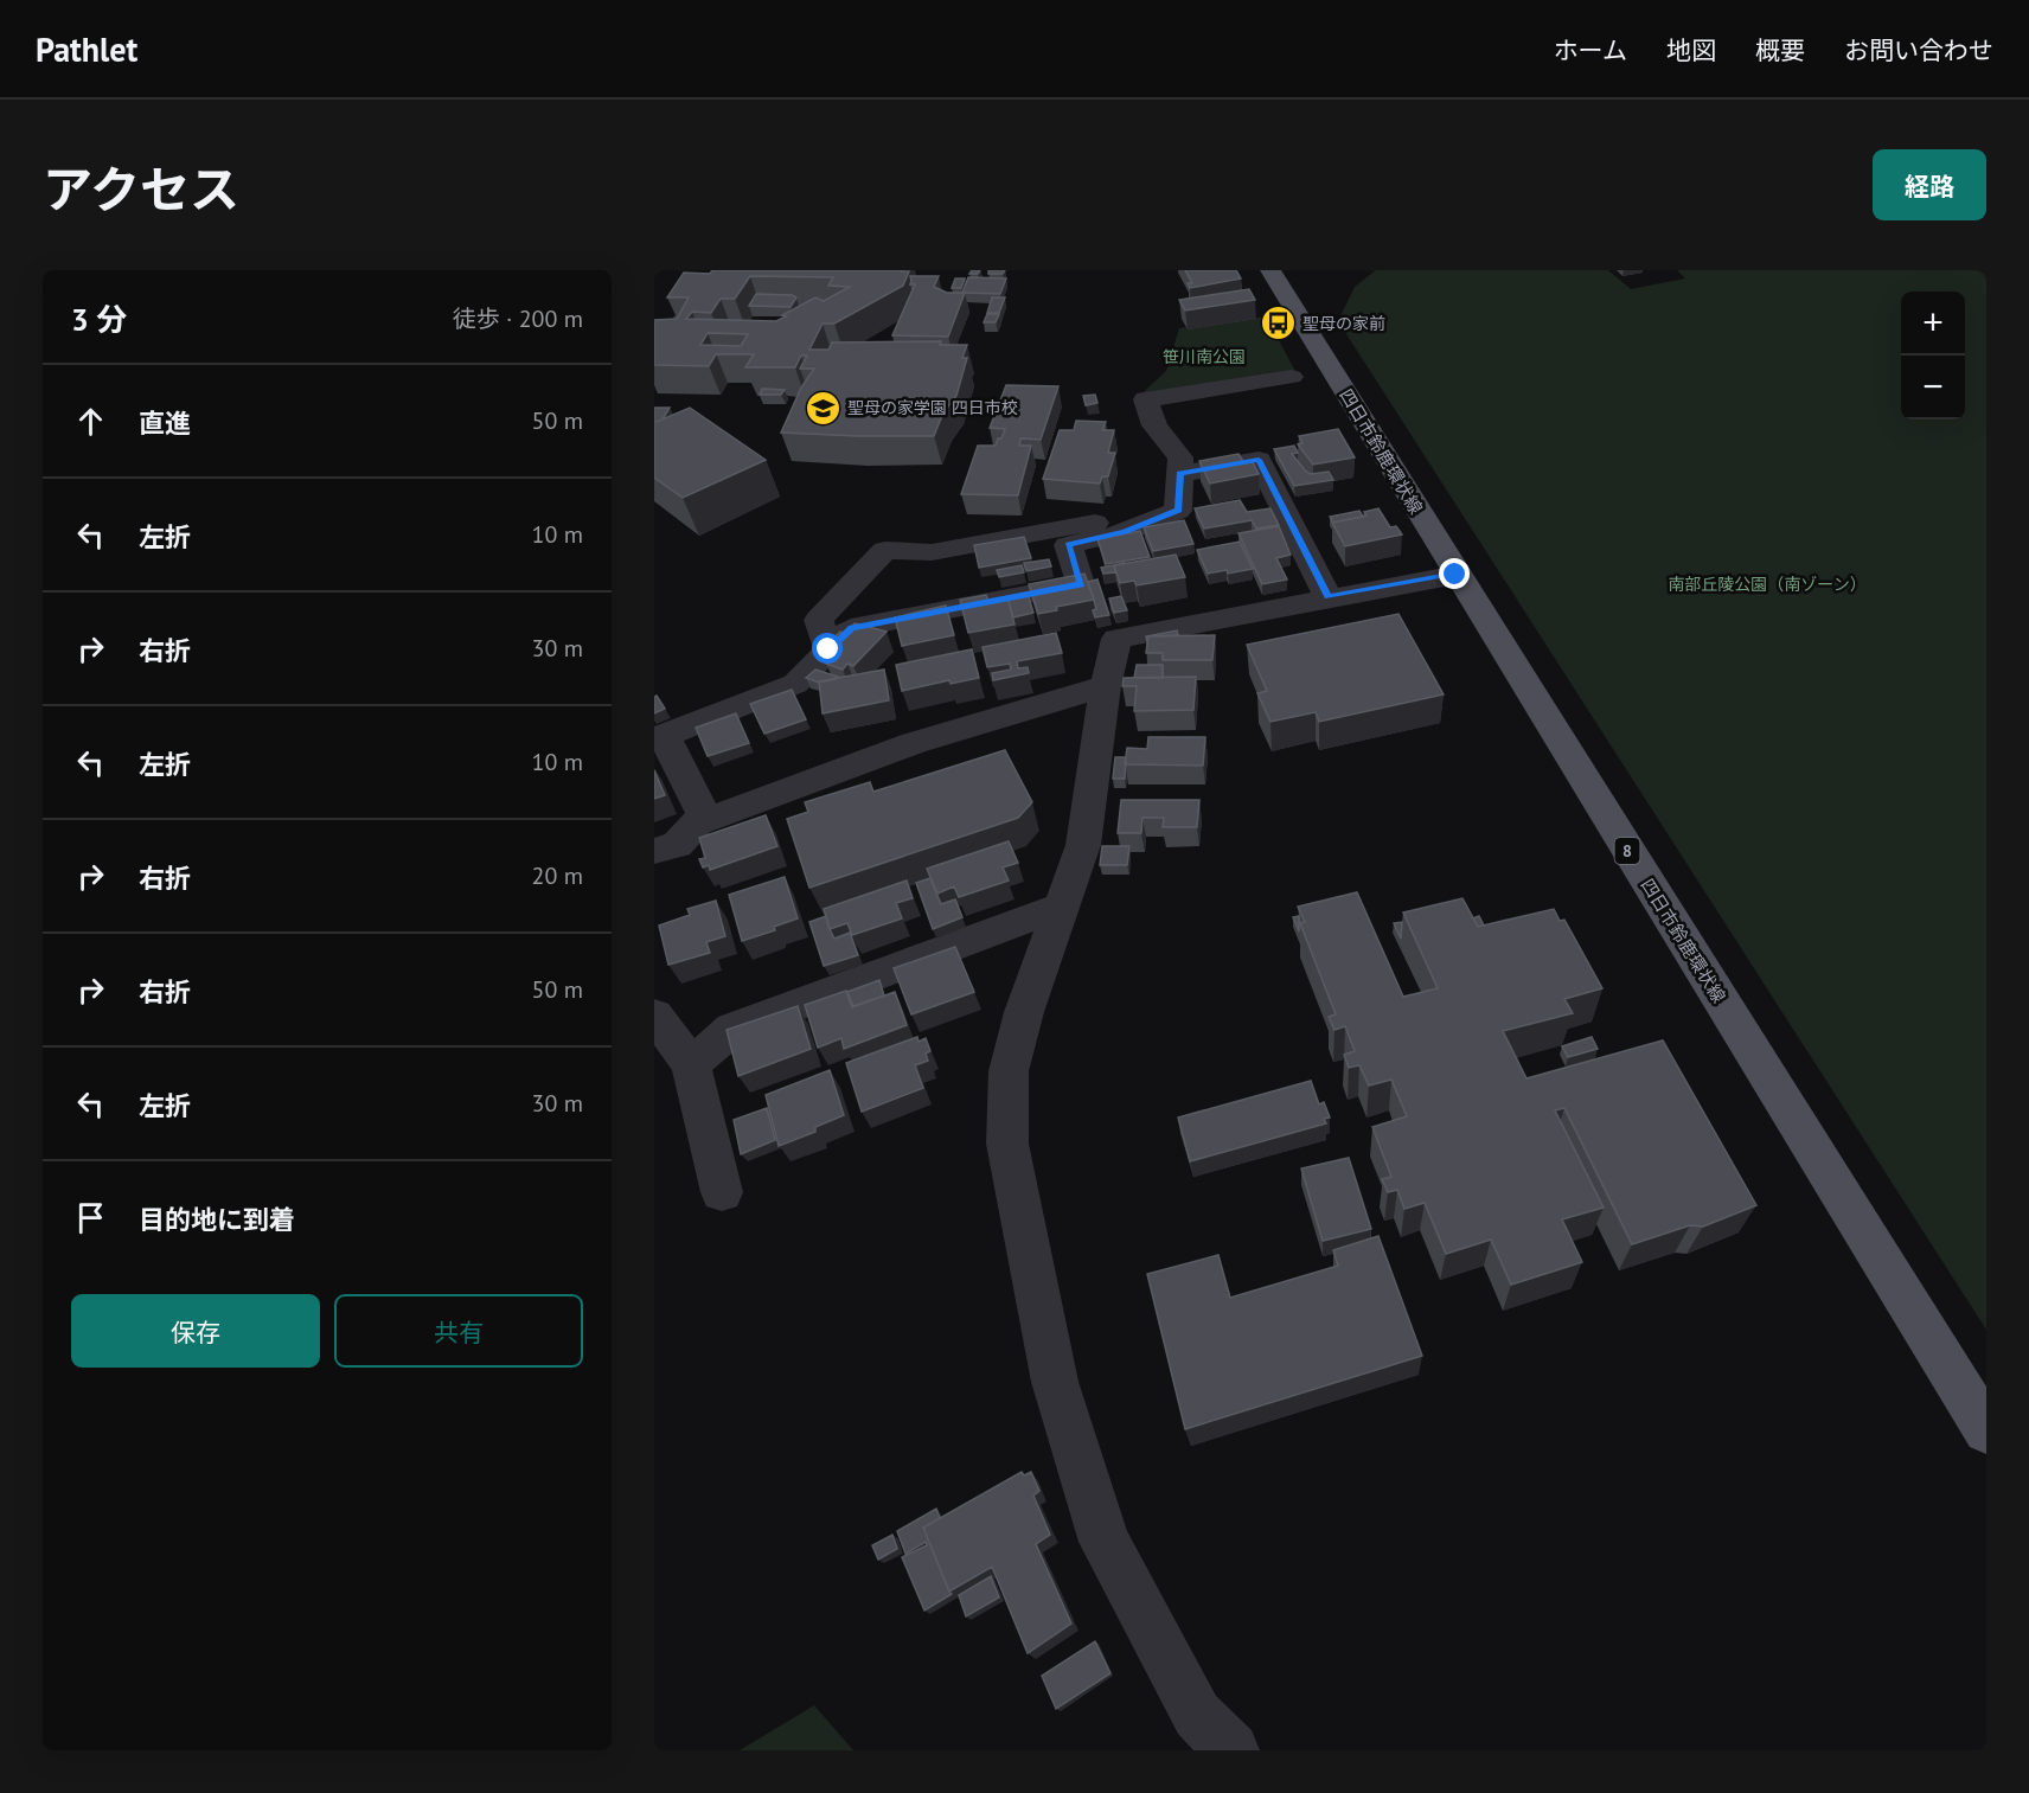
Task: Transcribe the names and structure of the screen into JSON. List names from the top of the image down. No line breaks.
{"streets":{"main road":["四日市鈴鹿環状線","8"]},"parks":["笹川南公園","南部丘陵公園（南ゾーン）"],"places":{"bus stop":["聖母の家前"],"school or university":["聖母の家学園 四日市校"]},"page":{"header":"Pathlet","nav":["ホーム","地図","概要","お問い合わせ"],"title":"アクセス","buttons":["経路",["保存","共有"]],"heading":["3 分","徒歩 · 200 m"],"map_buttons":["+","−"],"list":[["直進","50 m"],["左折","10 m"],["右折","30 m"],["左折","10 m"],["右折","20 m"],["右折","50 m"],["左折","30 m"],"目的地に到着"]}}
